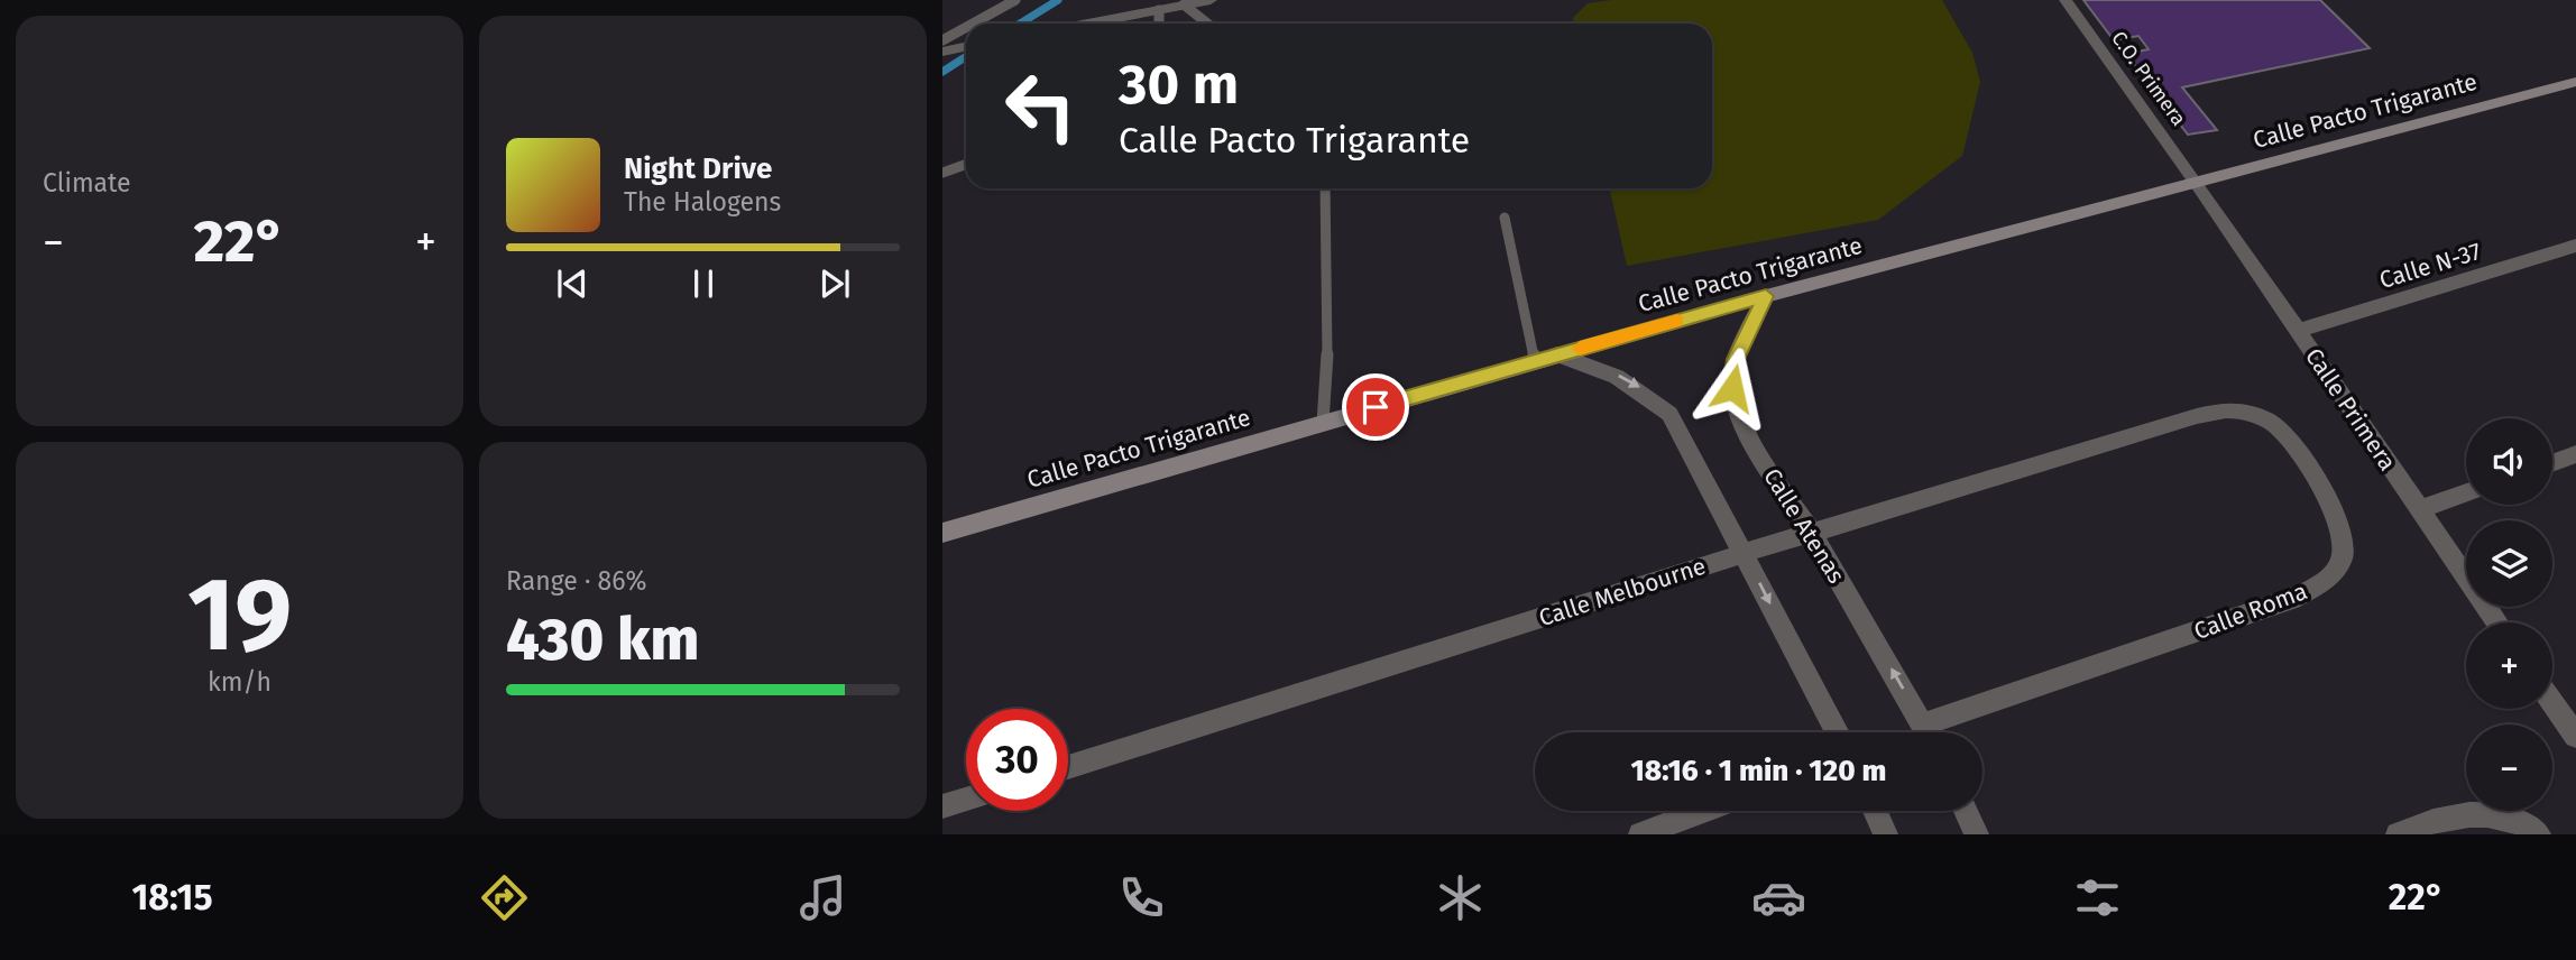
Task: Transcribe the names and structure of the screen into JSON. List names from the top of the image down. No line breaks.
{"streets":{"street":["C.O. Primera","Calle Pacto Trigarante","Calle N-37","Calle Primera","Calle Atenas","Calle Melbourne","Calle Roma"]},"crossings":[["C.O. Primera","Calle Pacto Trigarante"],["C.O. Primera","Calle Primera"],["Calle Pacto Trigarante","Calle Primera"],["Calle Pacto Trigarante","Calle Atenas"],["Calle N-37","Calle Primera"],["Calle Atenas","Calle Melbourne"],["Calle Atenas","Calle Roma"],["Calle Melbourne","Calle Roma"]],"page":{"tile":["Climate",["19","km/h"],["Range · 86%","430 km"]],"turn":["30 m","Calle Pacto Trigarante"],"song":["Night Drive","The Halogens"],"heat":["−","22°","+"],"map_buttons":["+","−"],"limit":"30","trip":"18:16 · 1 min · 120 m","tabs":["18:15","22°"]}}
